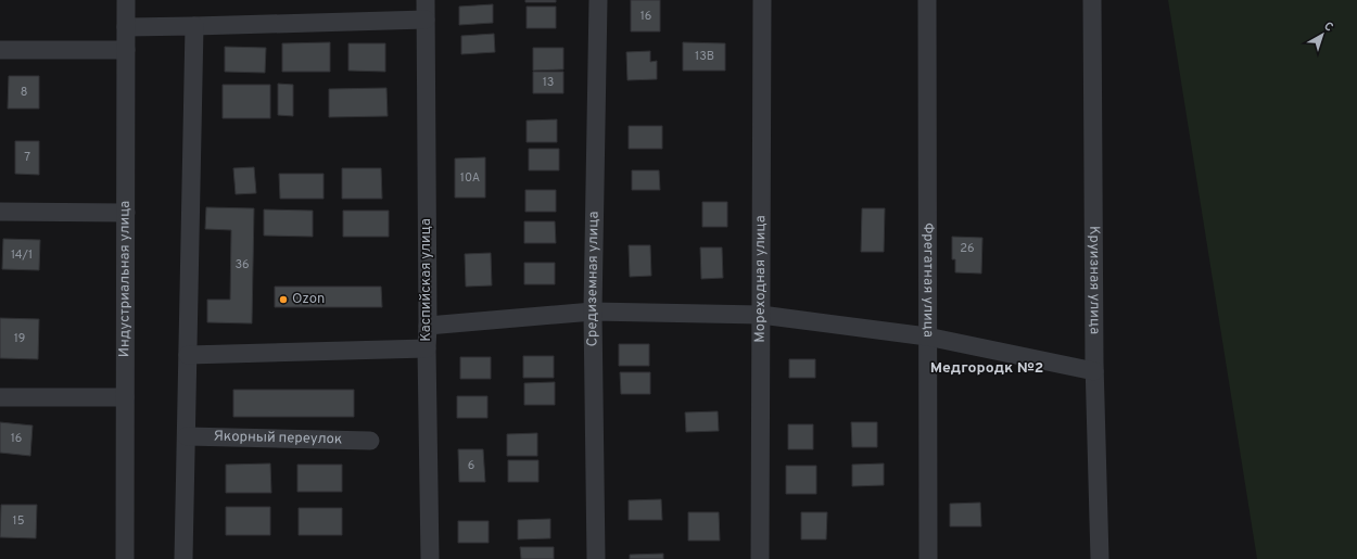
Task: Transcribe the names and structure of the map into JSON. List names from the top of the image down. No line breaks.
{"streets":{"street":["Индустриальная улица","Средиземная улица","Мореходная улица","Каспийская улица","Фрегатная улица","Круизная улица","Якорный переулок"]},"districts":["Медгородк №2"],"places":["Ozon"],"house_numbers":["16","13В","13","8","7","10А","26","14/1","36","19","16","6","15"],"north":"top right"}
